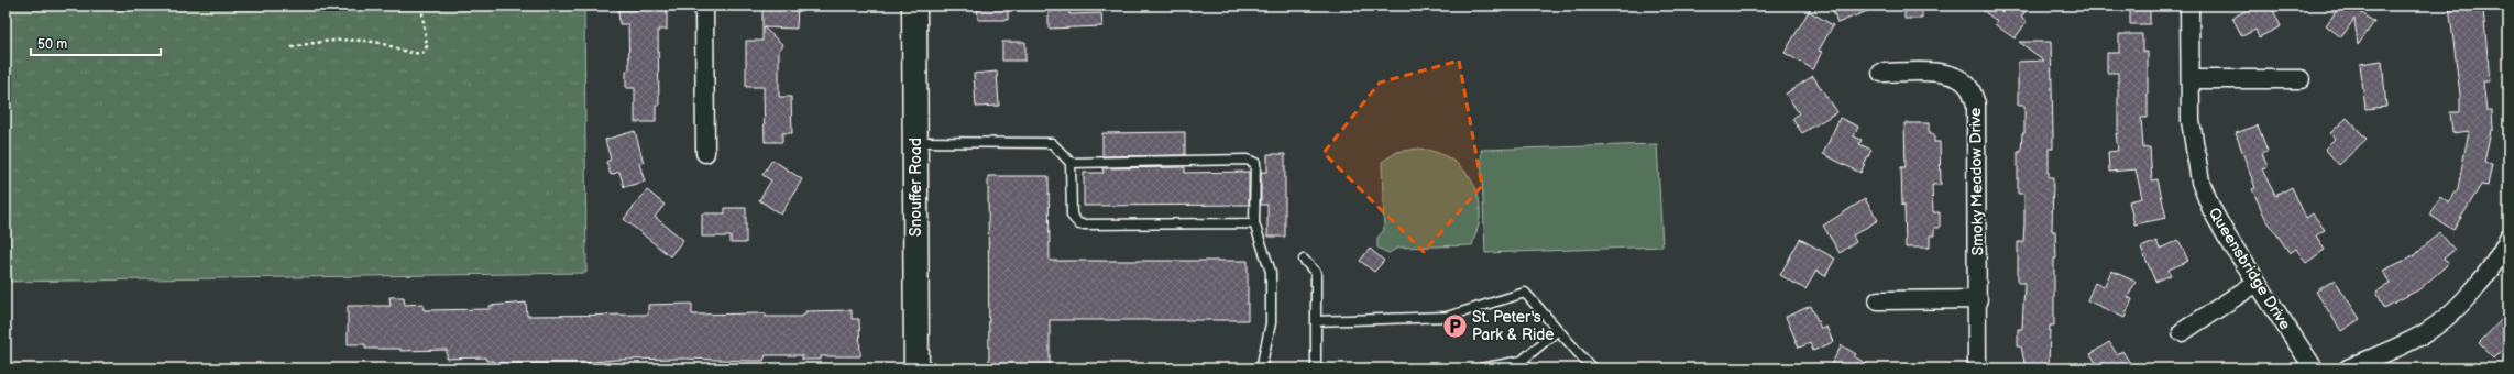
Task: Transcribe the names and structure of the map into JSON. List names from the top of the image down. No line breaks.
{"streets":{"main road":["Snouffer Road"],"street":["Smoky Meadow Drive","Queensbridge Drive"]},"places":{"parking":["St. Peter's Park & Ride"]},"scale_bar":"50 m"}
